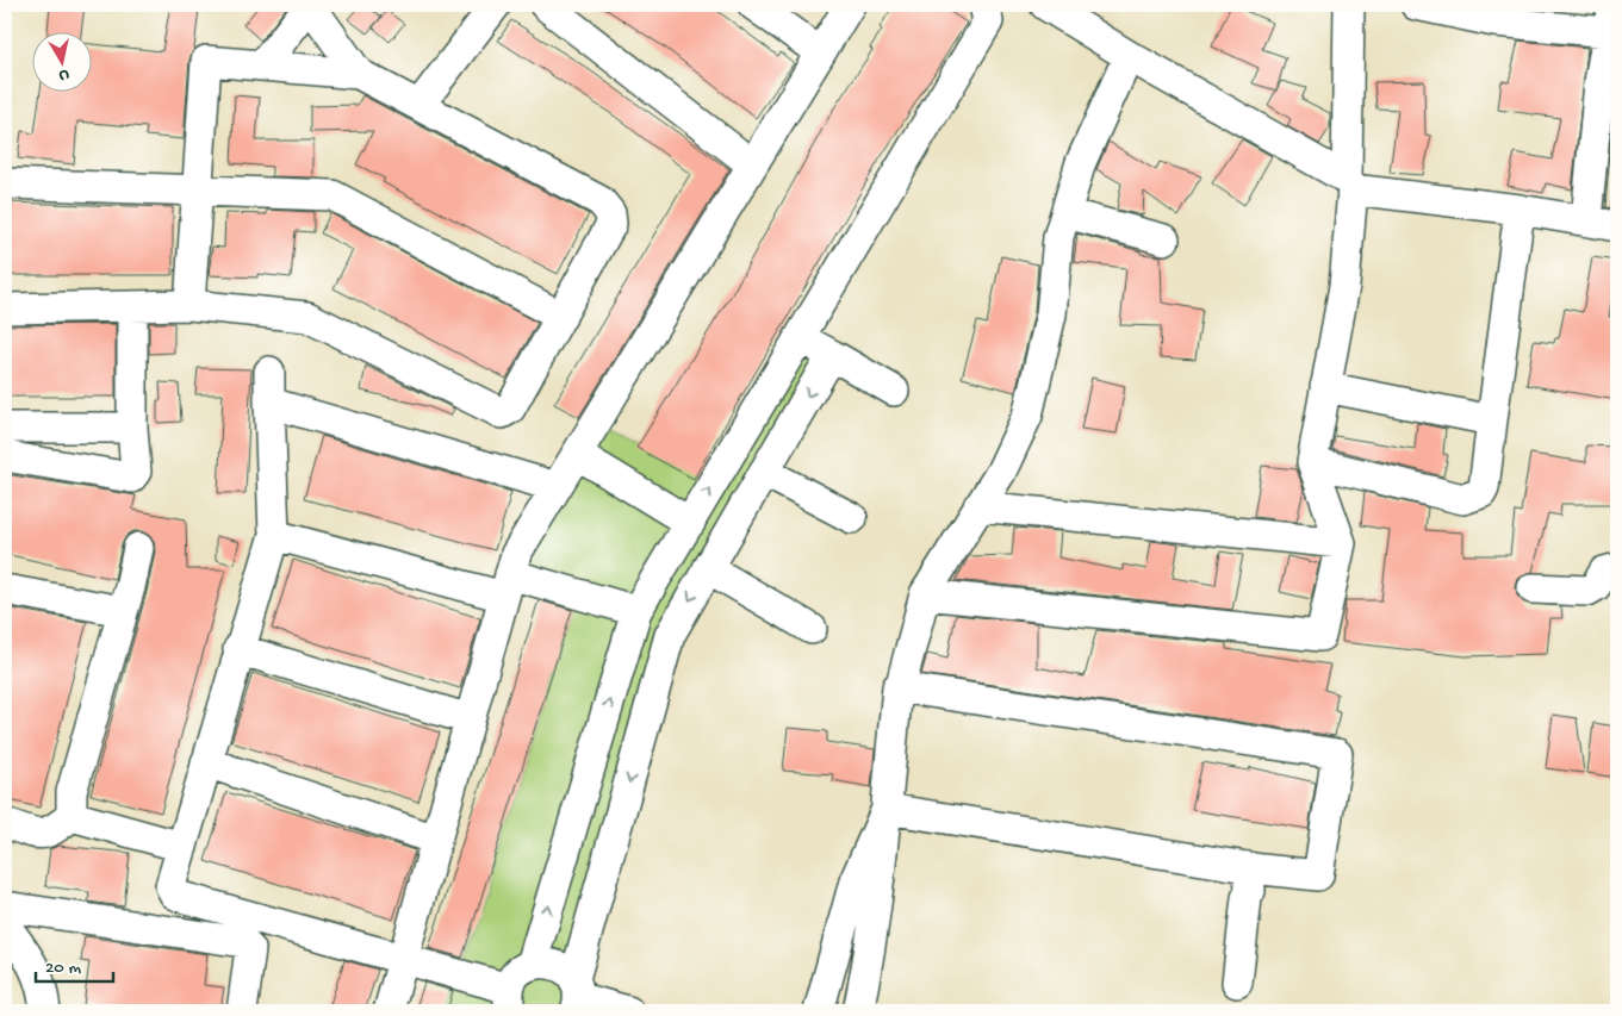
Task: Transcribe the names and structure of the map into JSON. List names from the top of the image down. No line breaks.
{"scale_bar":"20 m","north":"bottom"}
